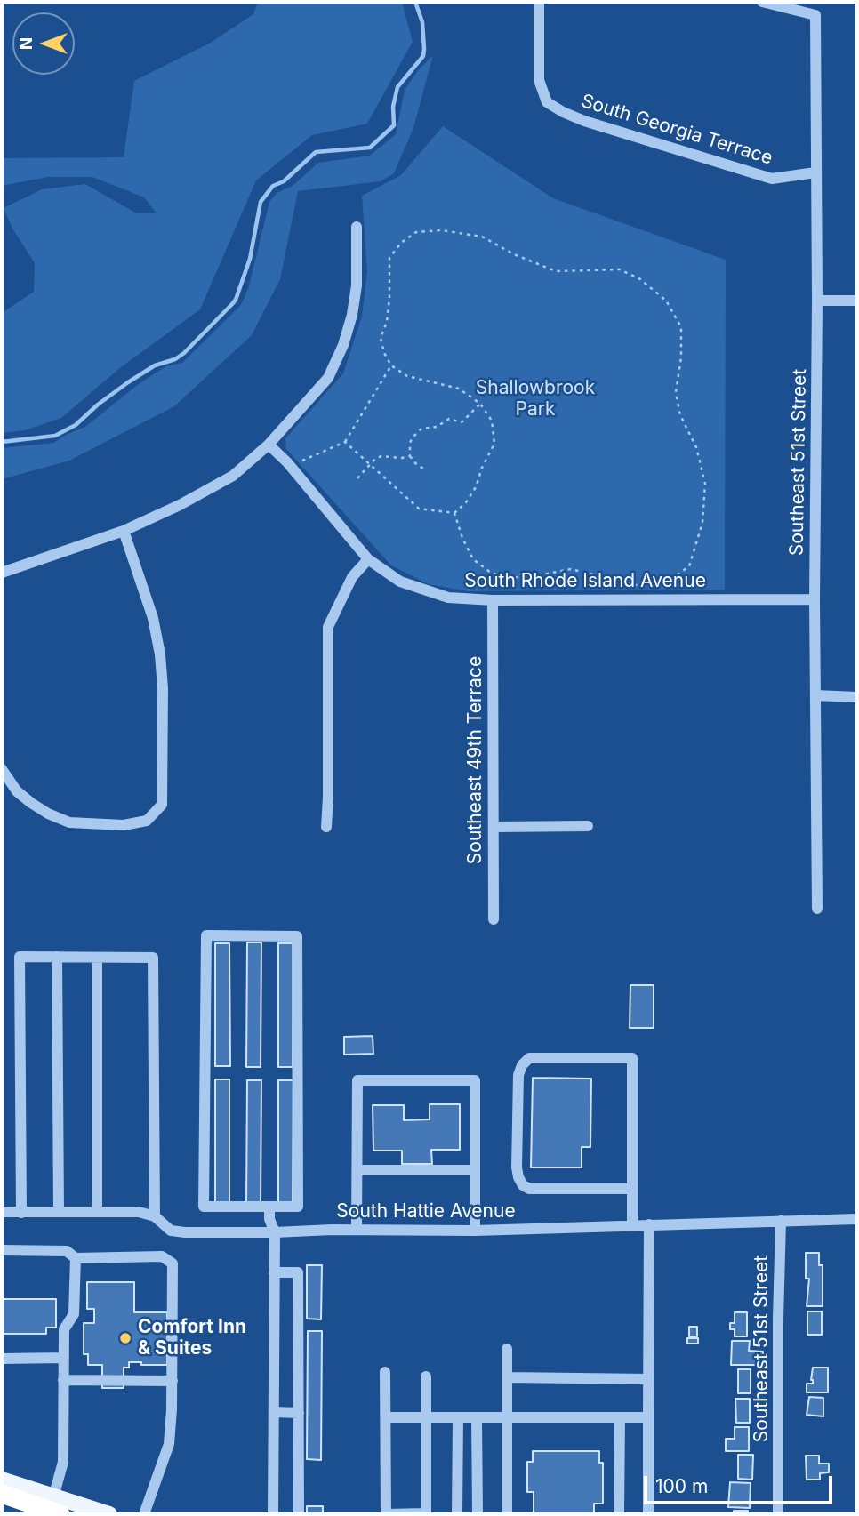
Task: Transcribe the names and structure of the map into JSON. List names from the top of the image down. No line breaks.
{"streets":{"street":["South Georgia Terrace","Southeast 51st Street","South Rhode Island Avenue","Southeast 49th Terrace","South Hattie Avenue"]},"crossings":[["South Georgia Terrace","Southeast 51st Street"],["Southeast 51st Street","South Rhode Island Avenue"],["Southeast 51st Street","South Hattie Avenue"],["South Rhode Island Avenue","Southeast 49th Terrace"]],"parks":["Shallowbrook Park"],"places":["Comfort Inn & Suites"],"scale_bar":"100 m","north":"left"}
